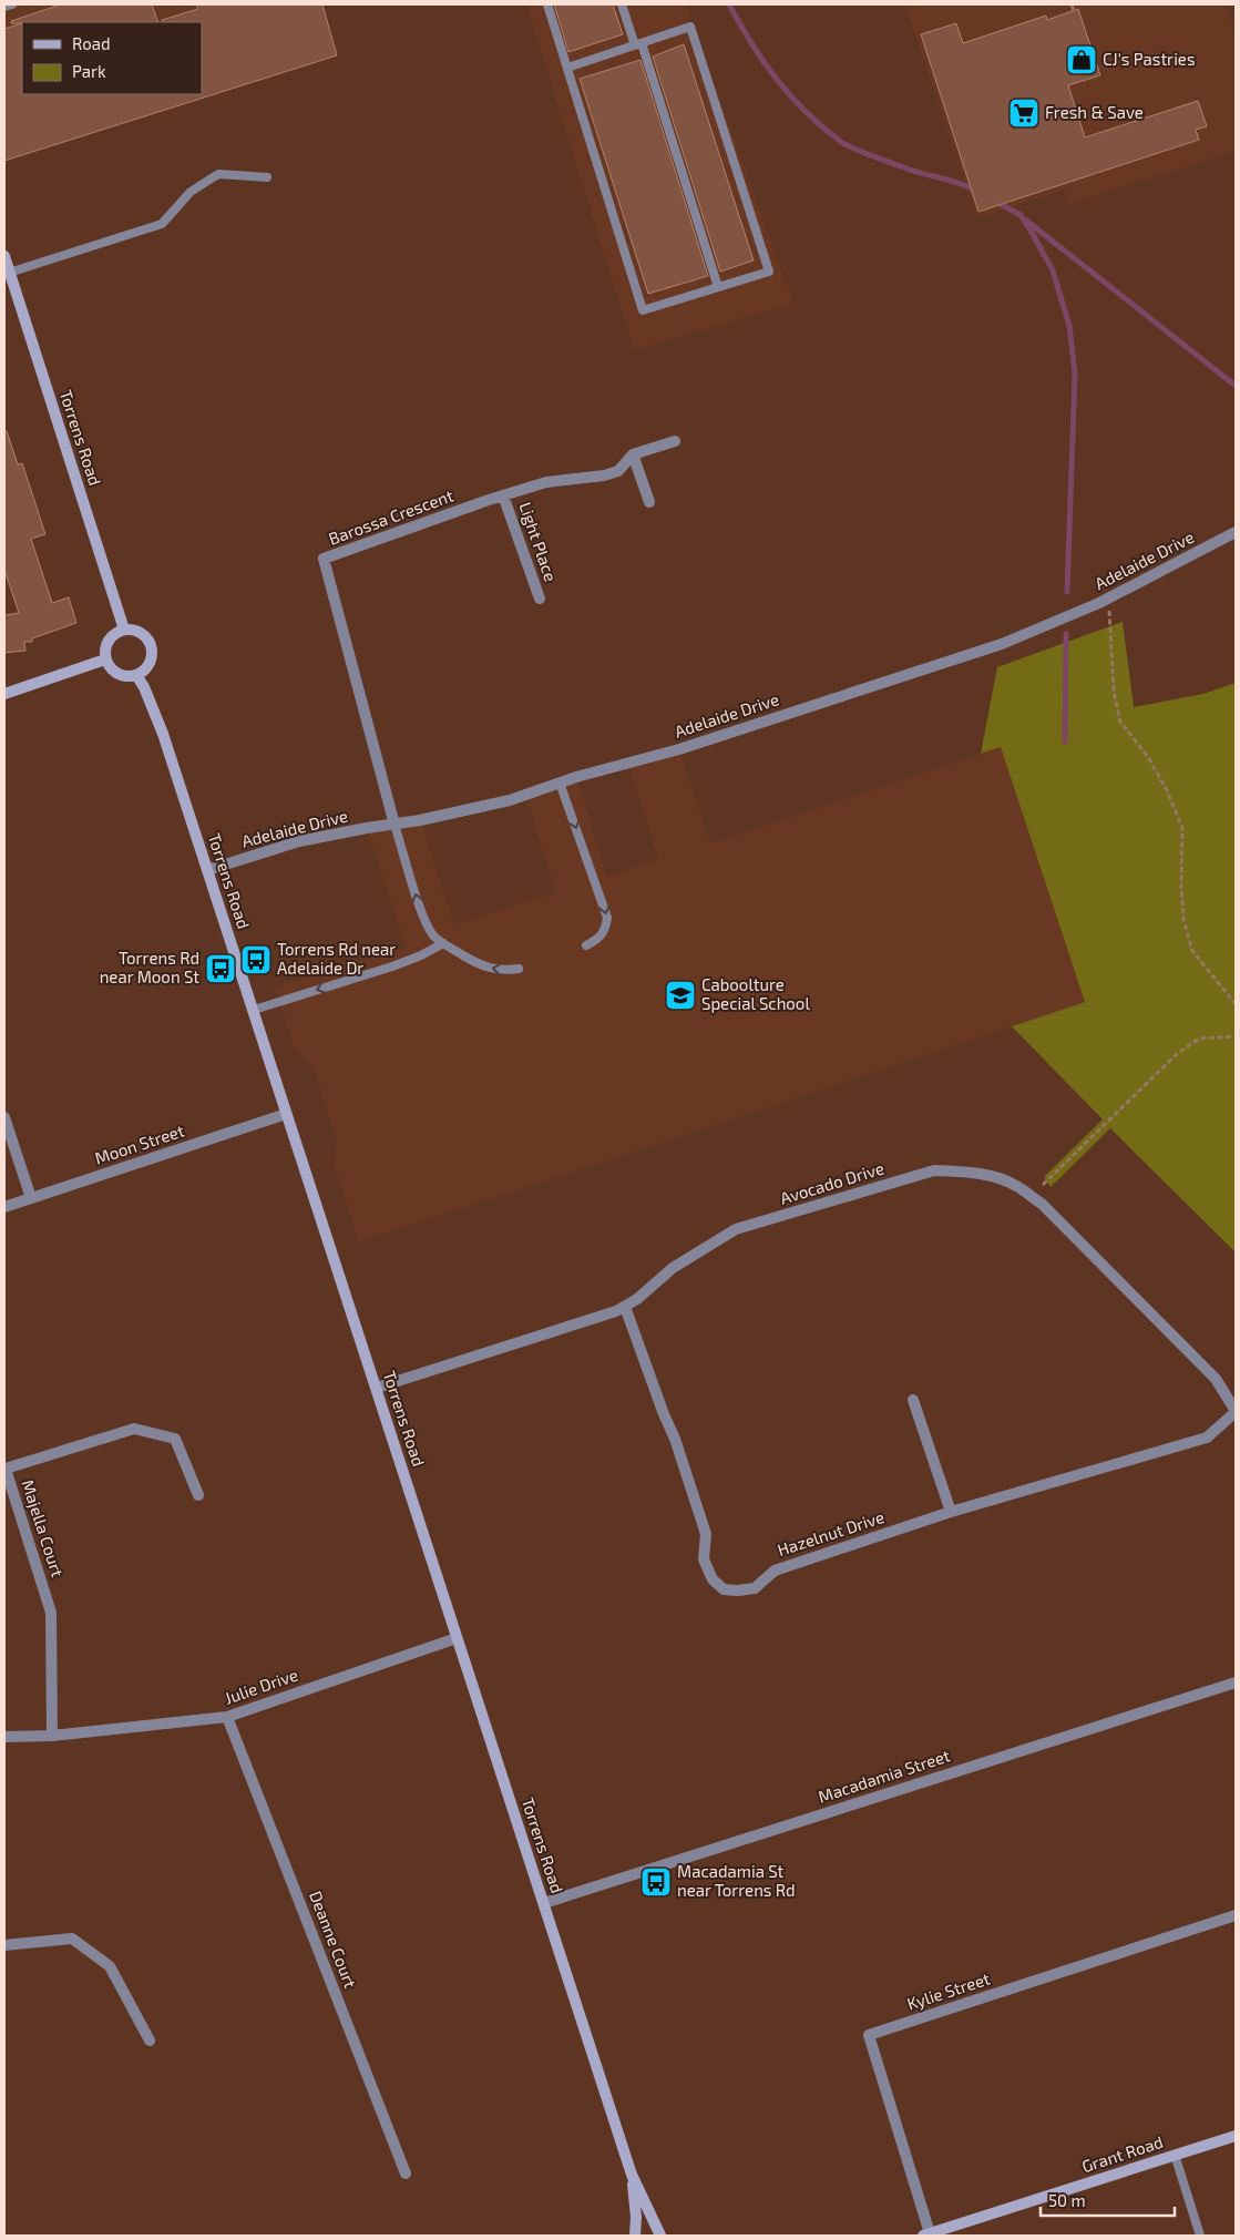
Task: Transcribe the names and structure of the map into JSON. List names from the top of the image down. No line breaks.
{"streets":{"main road":["Torrens Road","Grant Road"],"street":["Barossa Crescent","Light Place","Adelaide Drive","Moon Street","Avocado Drive","Majella Court","Hazelnut Drive","Julie Drive","Macadamia Street","Deanne Court","Kylie Street"]},"crossings":[["Torrens Road","Adelaide Drive"],["Torrens Road","Moon Street"],["Torrens Road","Avocado Drive"],["Torrens Road","Julie Drive"],["Torrens Road","Macadamia Street"],["Barossa Crescent","Light Place"],["Barossa Crescent","Adelaide Drive"],["Avocado Drive","Hazelnut Drive"],["Majella Court","Julie Drive"],["Julie Drive","Deanne Court"],["Kylie Street","Grant Road"]],"places":{"shop":["CJ's Pastries"],"supermarket":["Fresh & Save"],"bus stop":["Torrens Rd near Adelaide Dr","Torrens Rd near Moon St","Macadamia St near Torrens Rd"],"school or university":["Caboolture Special School"]},"legend":["Road","Park"],"scale_bar":"50 m"}
